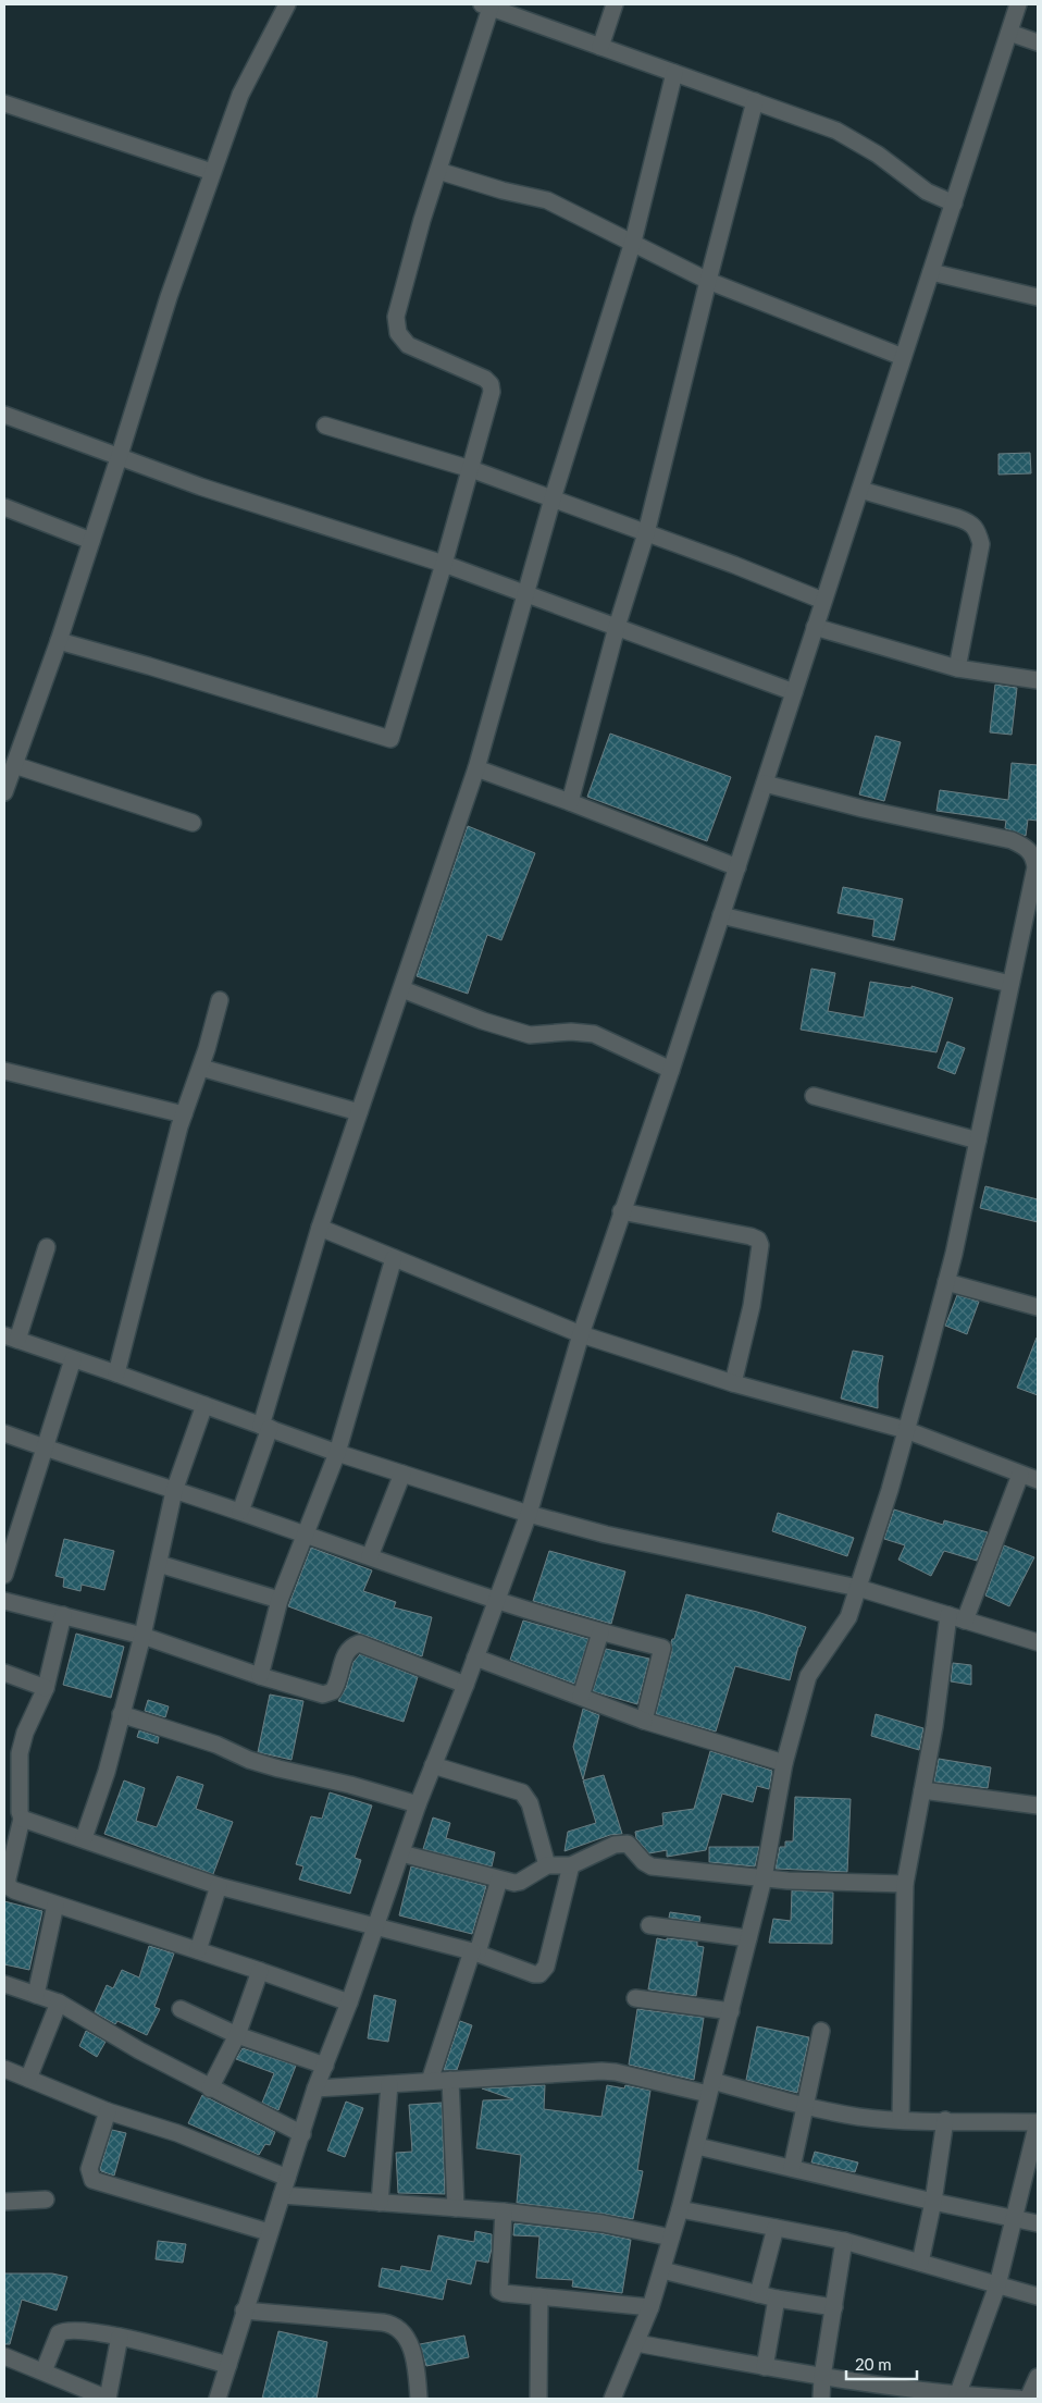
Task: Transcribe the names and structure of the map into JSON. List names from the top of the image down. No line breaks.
{"scale_bar":"20 m"}
